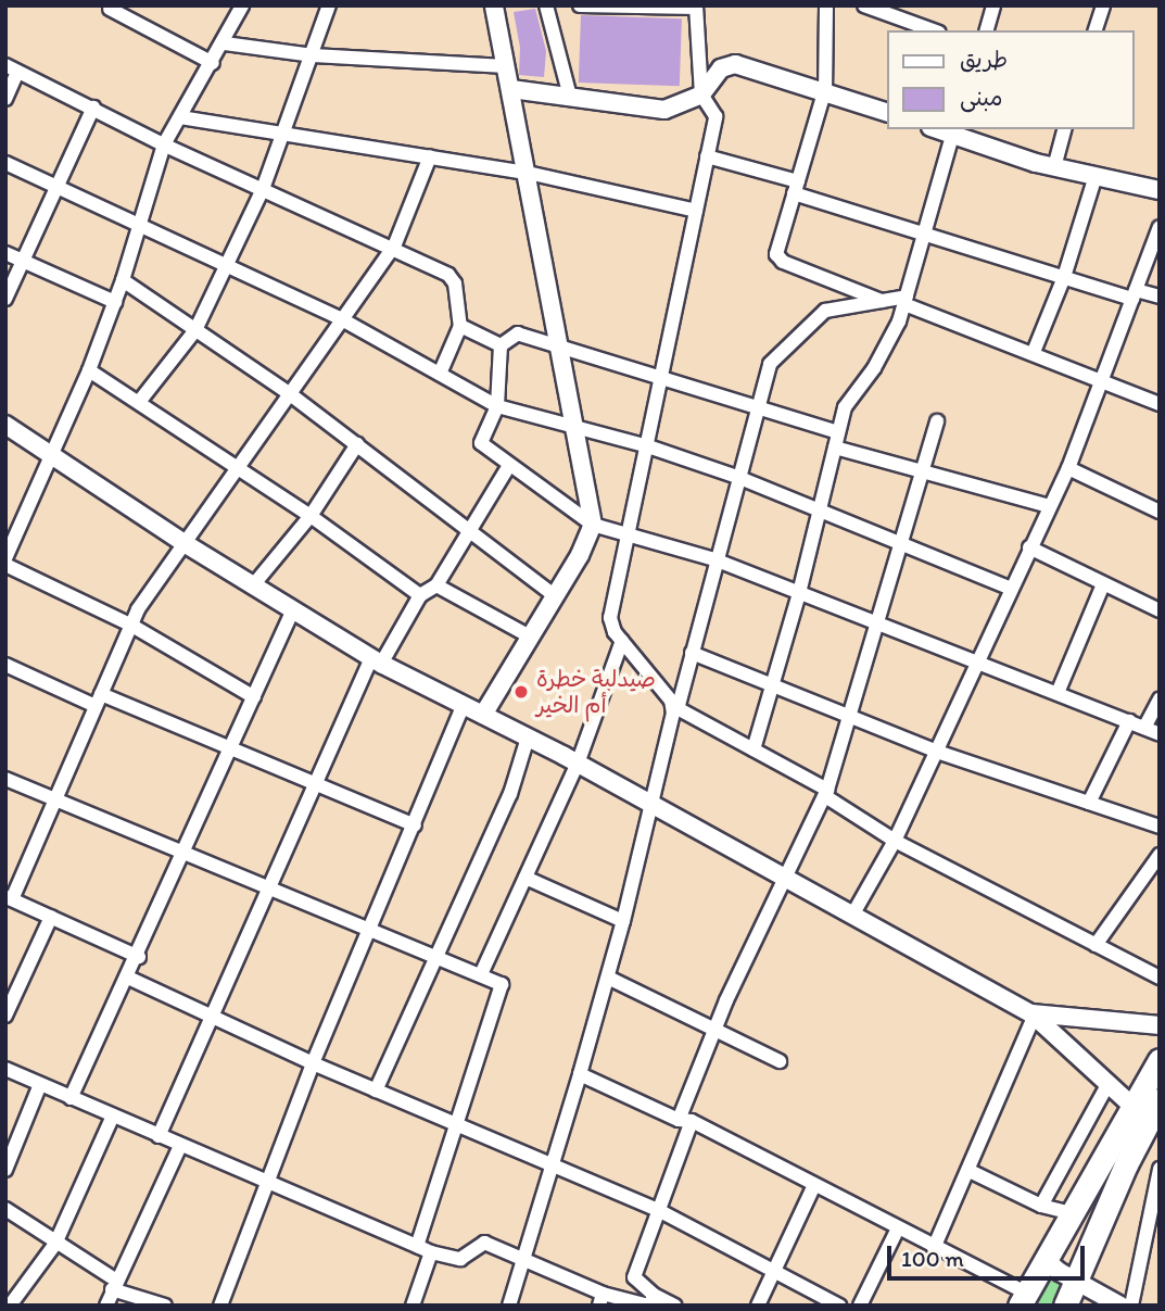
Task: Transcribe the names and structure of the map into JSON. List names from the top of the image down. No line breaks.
{"places":["صيدلية خطرة أم الخير"],"legend":["طريق","مبنى"],"scale_bar":"100 m"}
